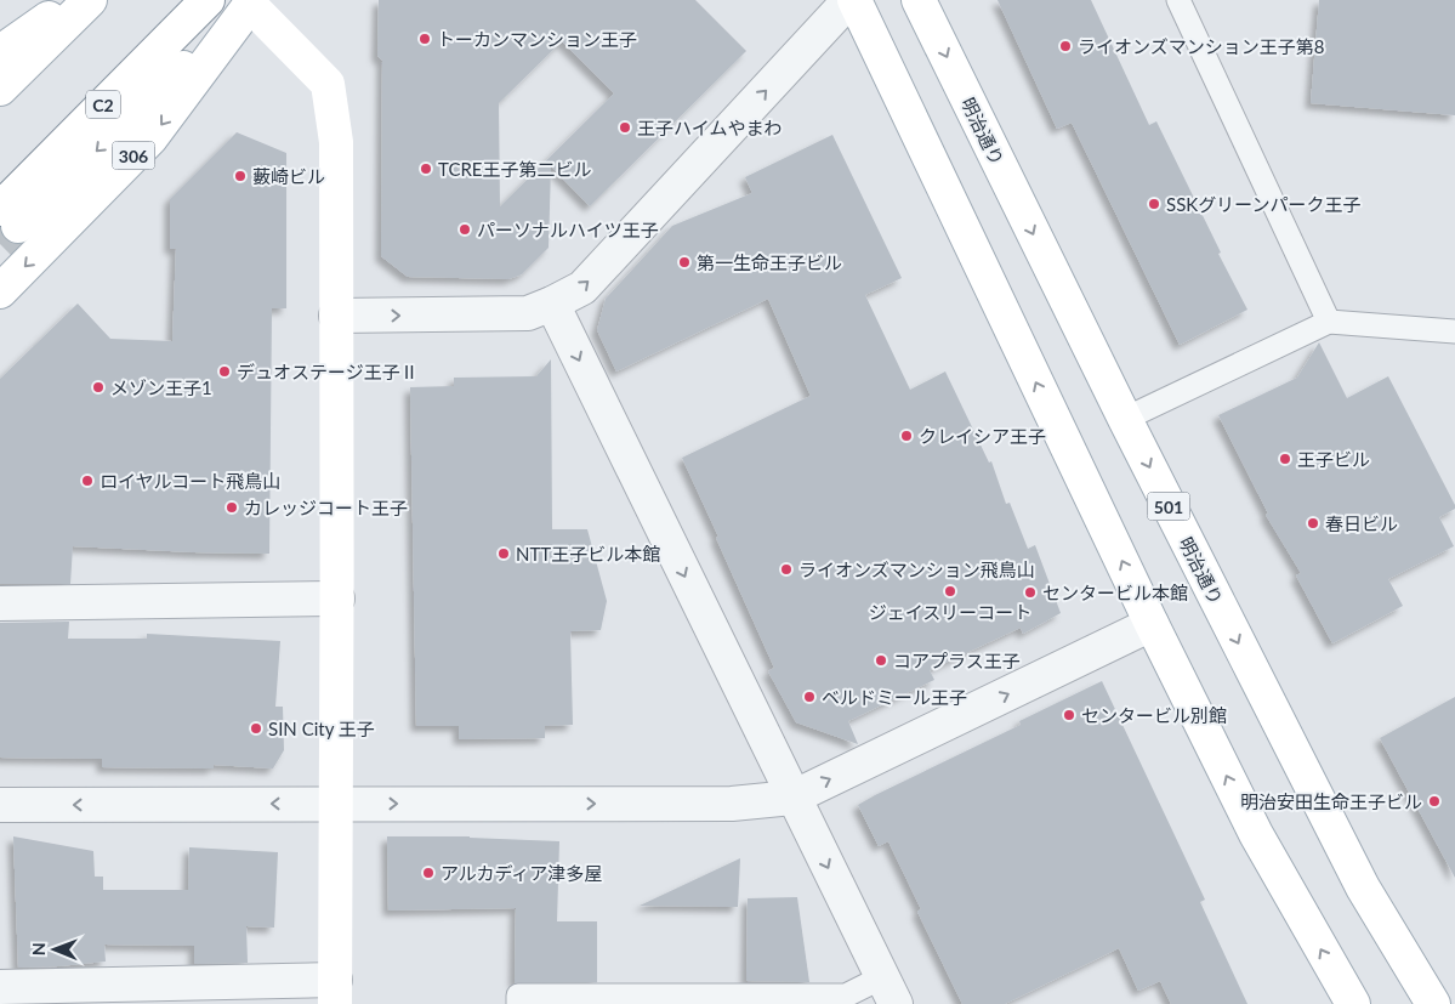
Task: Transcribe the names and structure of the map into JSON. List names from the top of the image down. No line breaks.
{"streets":{"main road":["C2","明治通り","306","501"]},"crossings":[["C2","306"]],"places":["トーカンマンション王子","ライオンズマンション王子第8","王子ハイムやまわ","TCRE王子第二ビル","藪崎ビル","SSKグリーンパーク王子","パーソナルハイツ王子","第一生命王子ビル","デュオステージ王子Ⅱ","メゾン王子1","クレイシア王子","王子ビル","ロイヤルコート飛鳥山","カレッジコート王子","春日ビル","NTT王子ビル本館","ライオンズマンション飛鳥山","ジェイスリーコート","センタービル本館","コアプラス王子","ベルドミール王子","センタービル別館","SIN City 王子","明治安田生命王子ビル","アルカディア津多屋"],"north":"left"}
